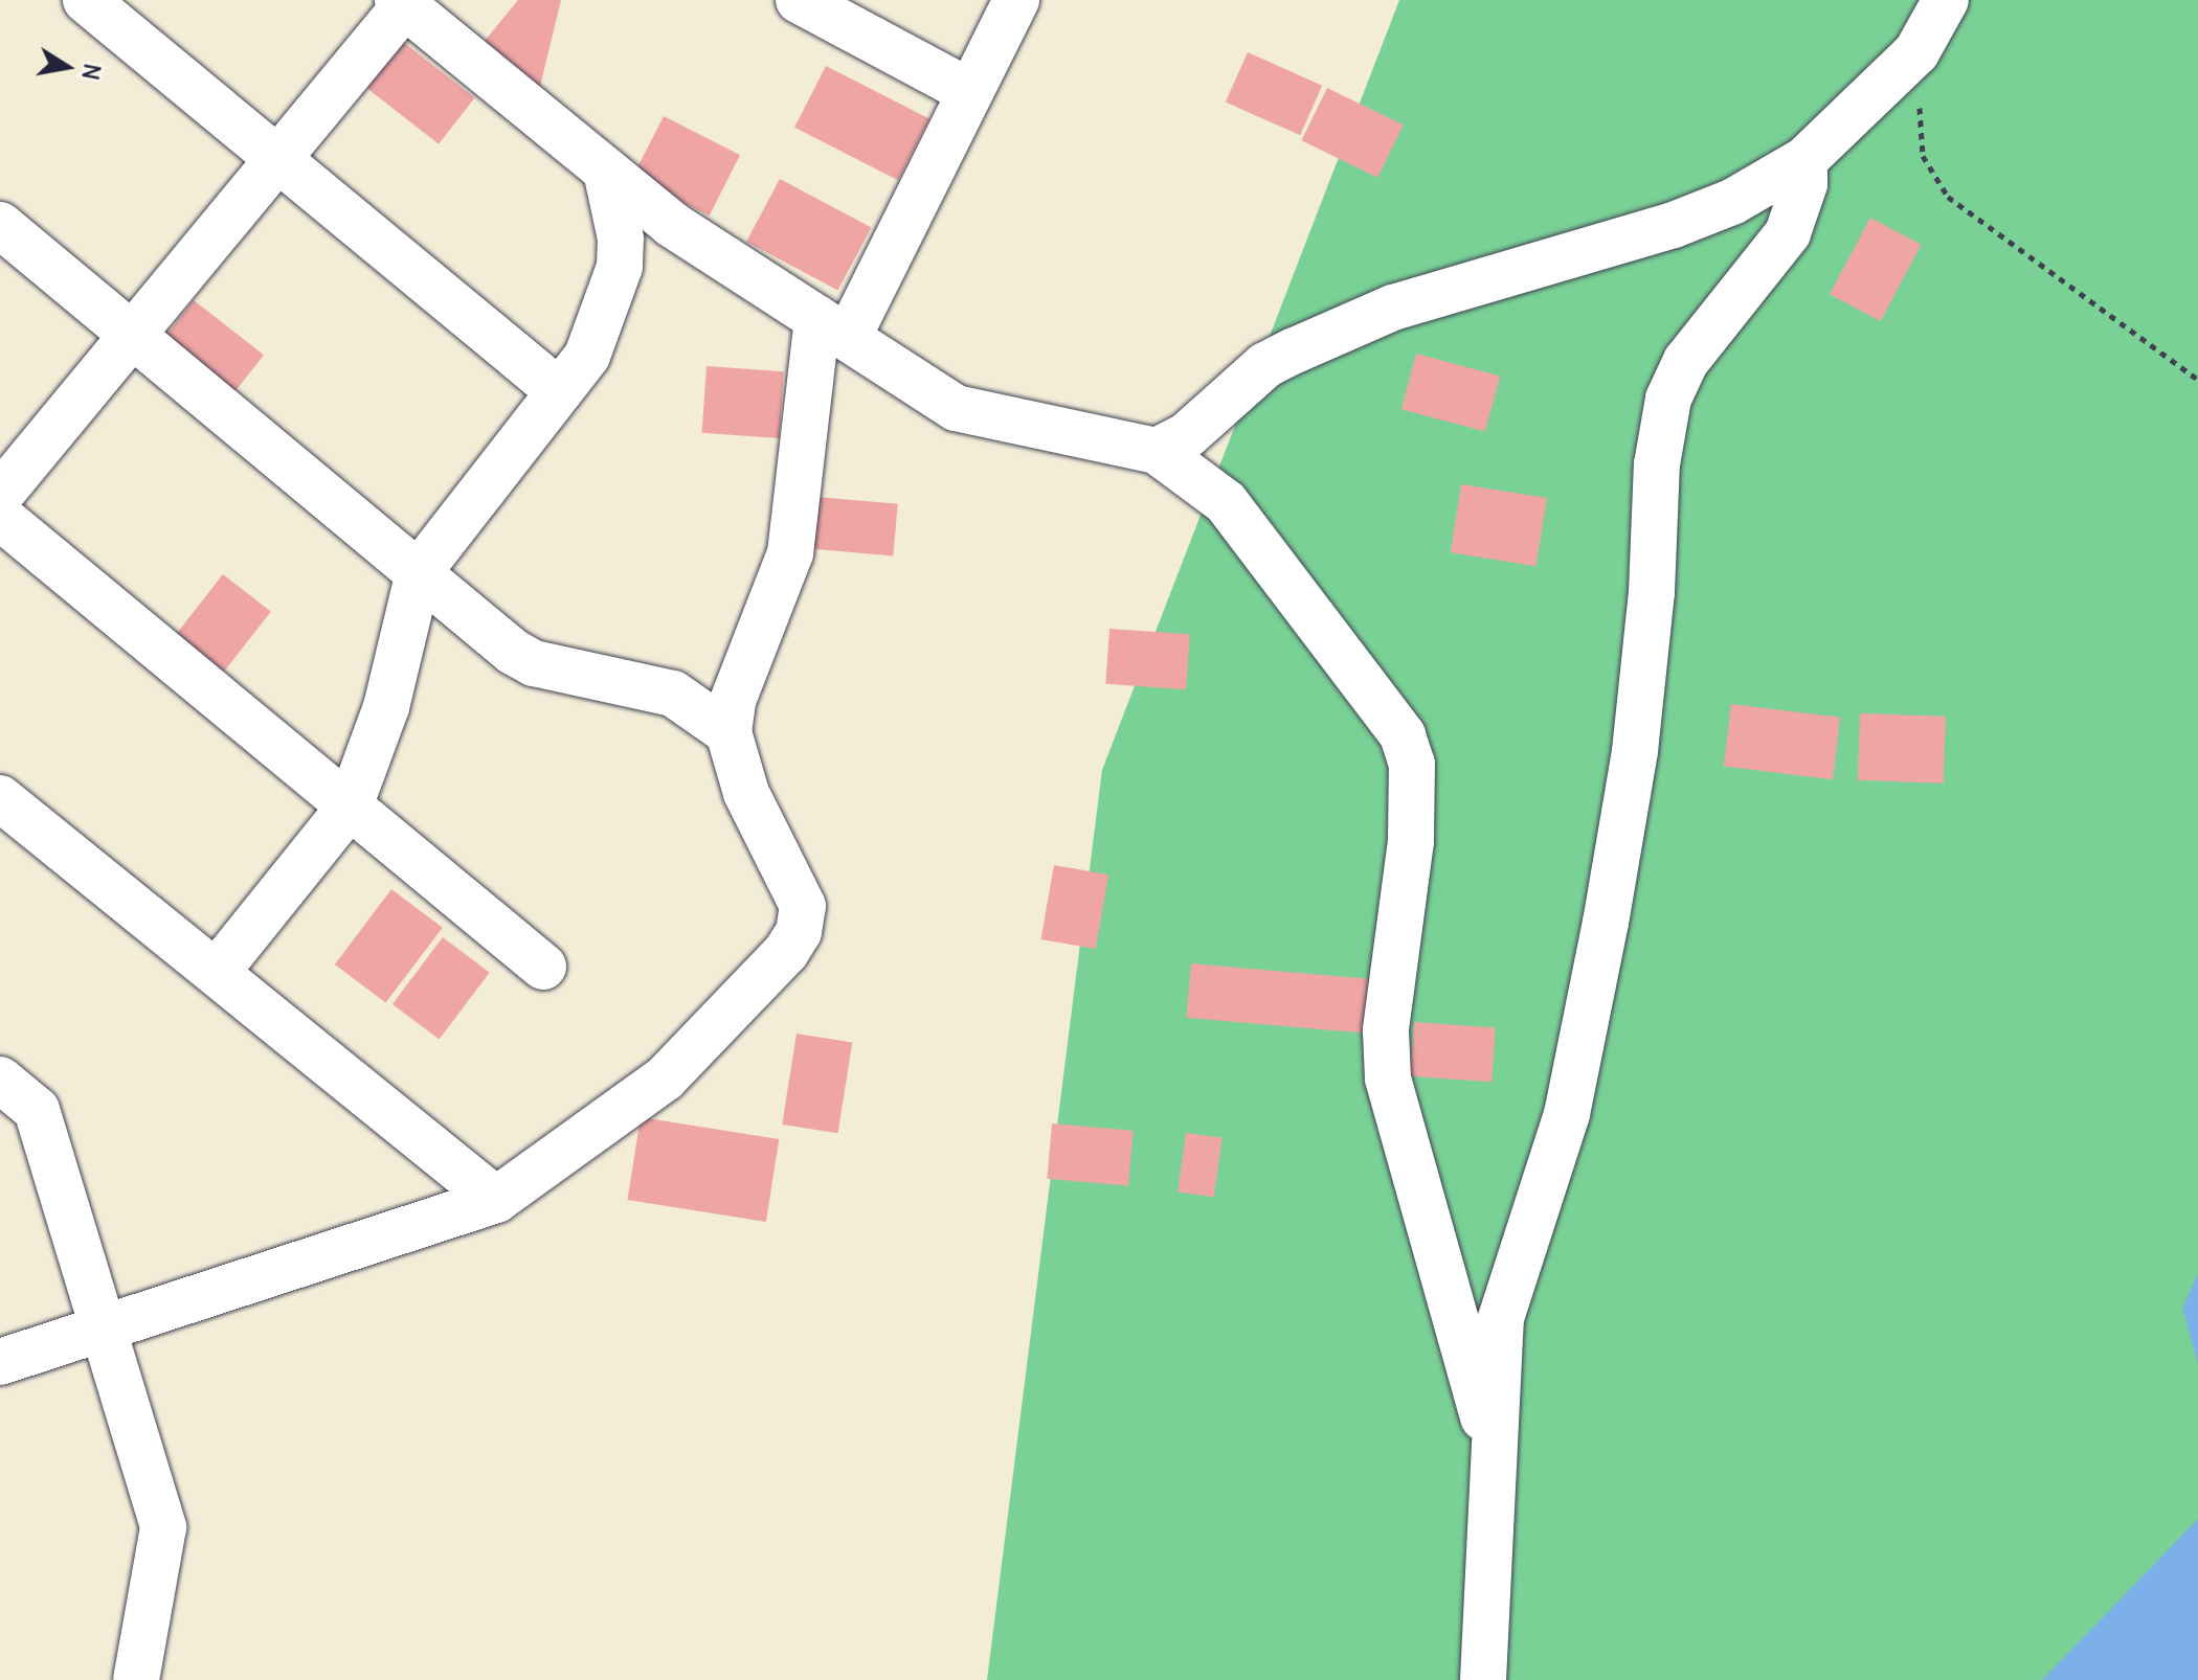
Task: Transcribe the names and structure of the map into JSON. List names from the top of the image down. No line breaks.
{"north":"right"}
